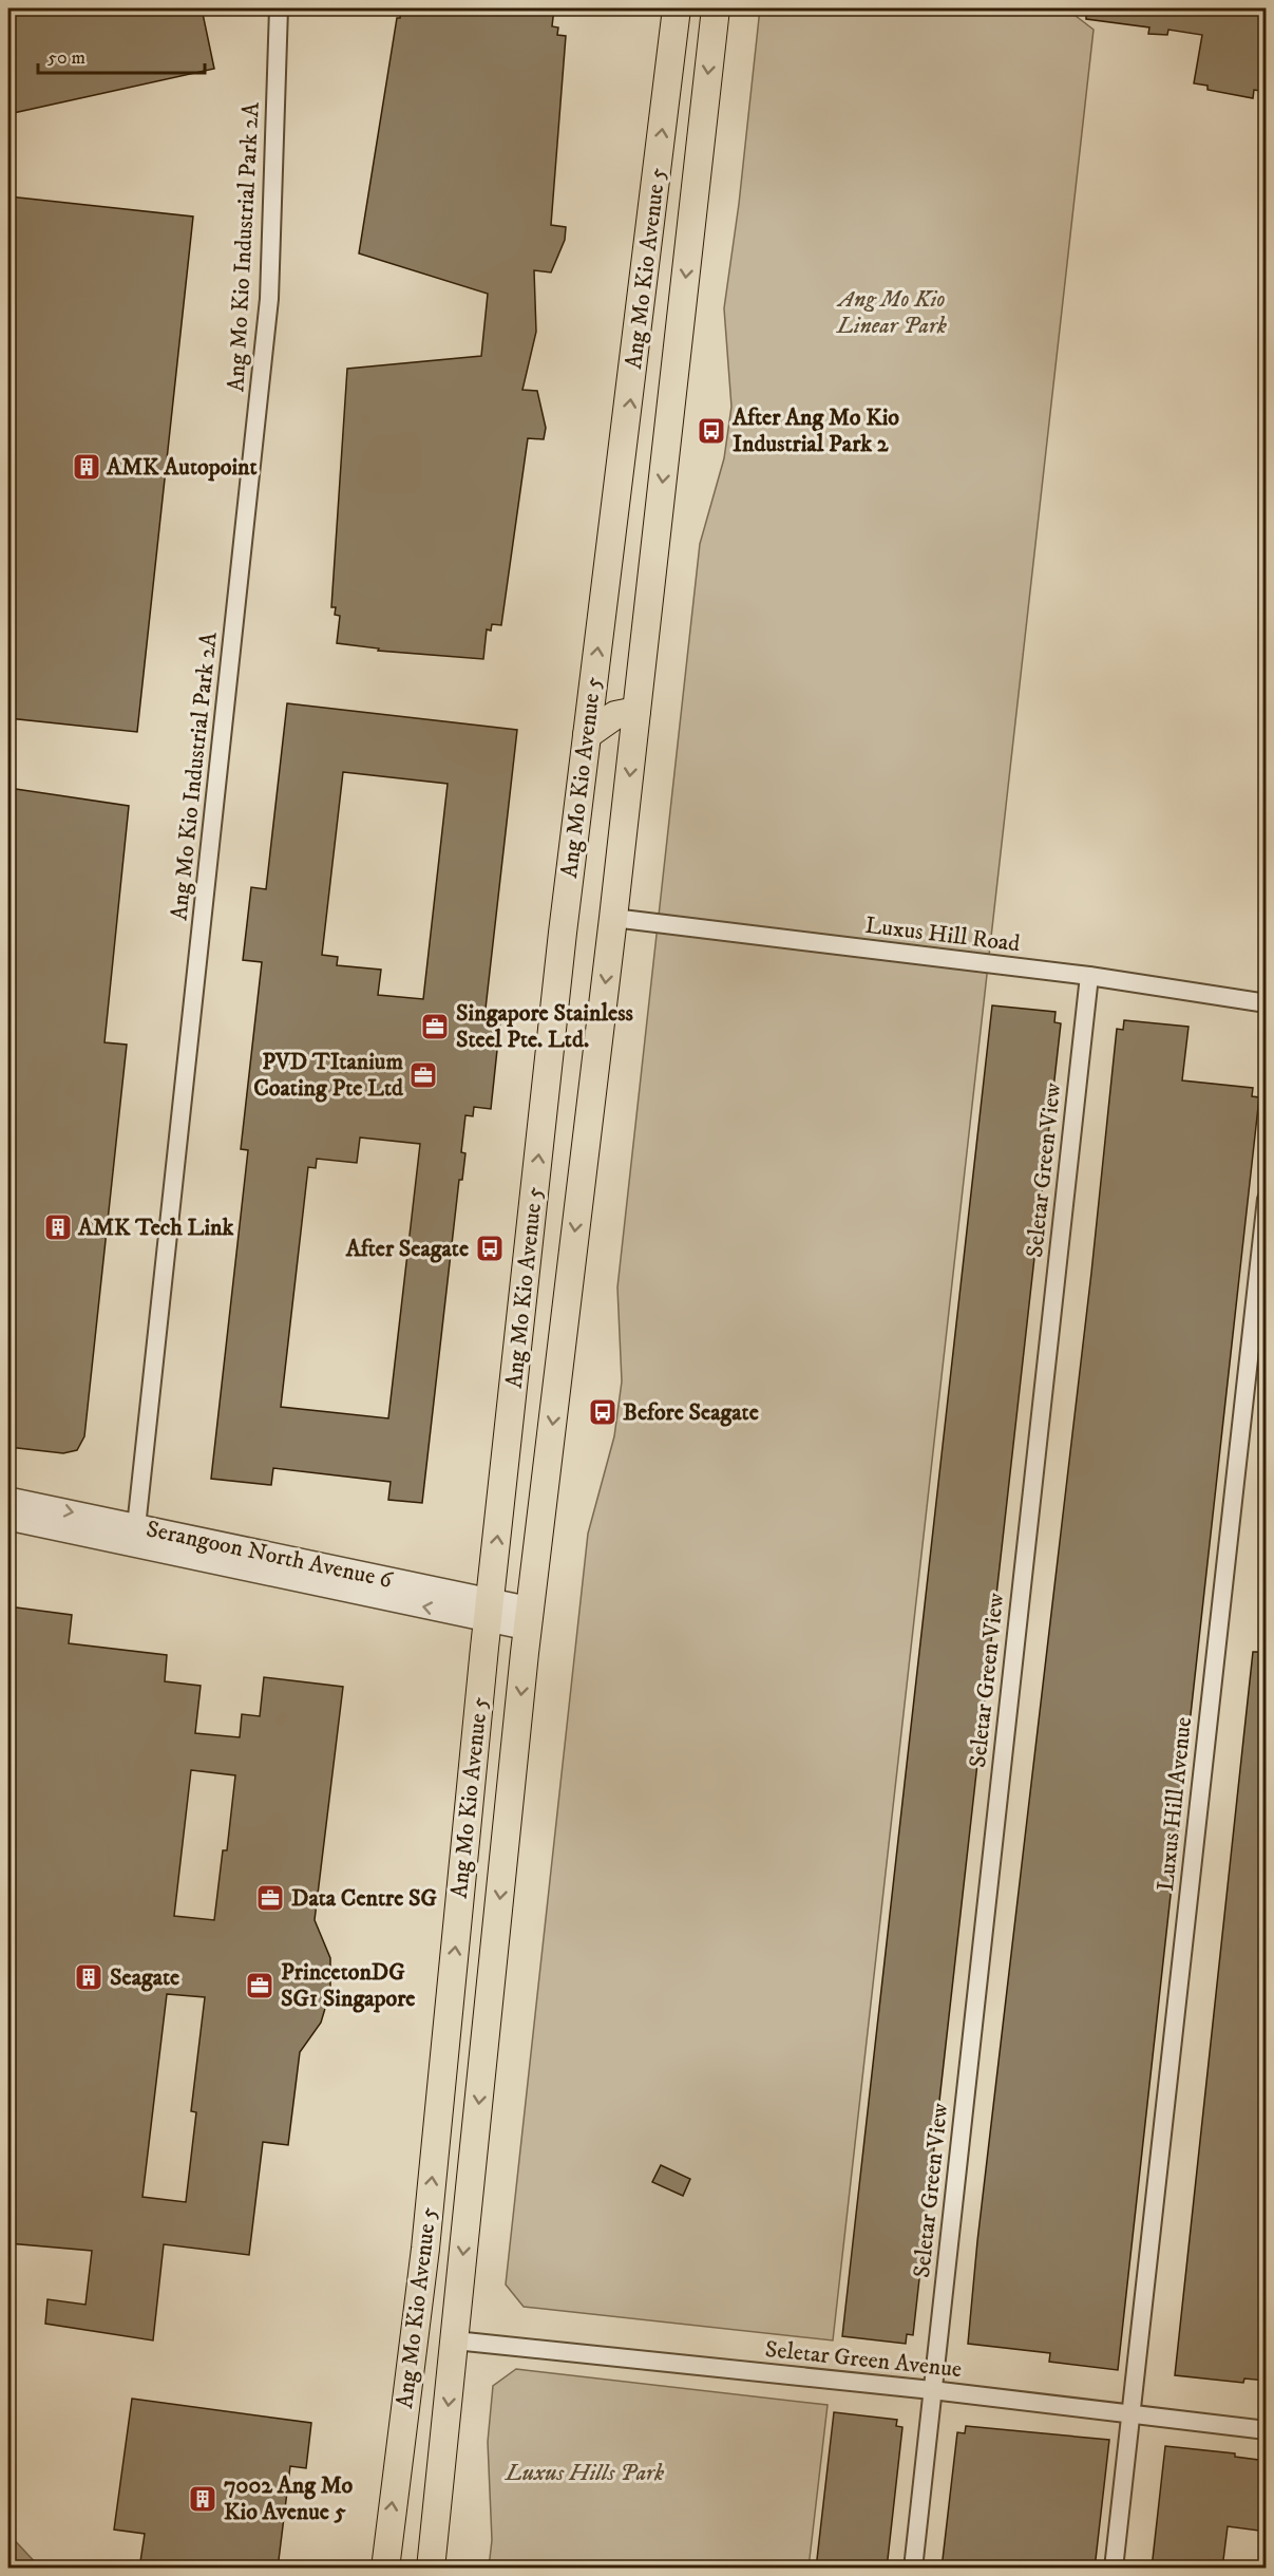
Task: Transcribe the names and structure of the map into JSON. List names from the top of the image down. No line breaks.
{"streets":{"main road":["Ang Mo Kio Avenue 5"],"street":["Ang Mo Kio Industrial Park 2A","Luxus Hill Road","Seletar Green View","Serangoon North Avenue 6","Luxus Hill Avenue","Seletar Green Avenue"]},"crossings":[["Ang Mo Kio Industrial Park 2A","Serangoon North Avenue 6"],["Ang Mo Kio Avenue 5","Luxus Hill Road"],["Ang Mo Kio Avenue 5","Serangoon North Avenue 6"],["Ang Mo Kio Avenue 5","Seletar Green Avenue"],["Luxus Hill Road","Seletar Green View"],["Seletar Green View","Seletar Green Avenue"],["Luxus Hill Avenue","Seletar Green Avenue"]],"parks":["Ang Mo Kio Linear Park","Luxus Hills Park"],"places":{"bus stop":["After Ang Mo Kio Industrial Park 2","After Seagate","Before Seagate"],"building":["AMK Autopoint","AMK Tech Link","Seagate","7002 Ang Mo Kio Avenue 5"],"office":["Singapore Stainless Steel Pte. Ltd.","PVD TItanium Coating Pte Ltd","Data Centre SG","PrincetonDG SG1 Singapore"]},"scale_bar":"50 m"}
